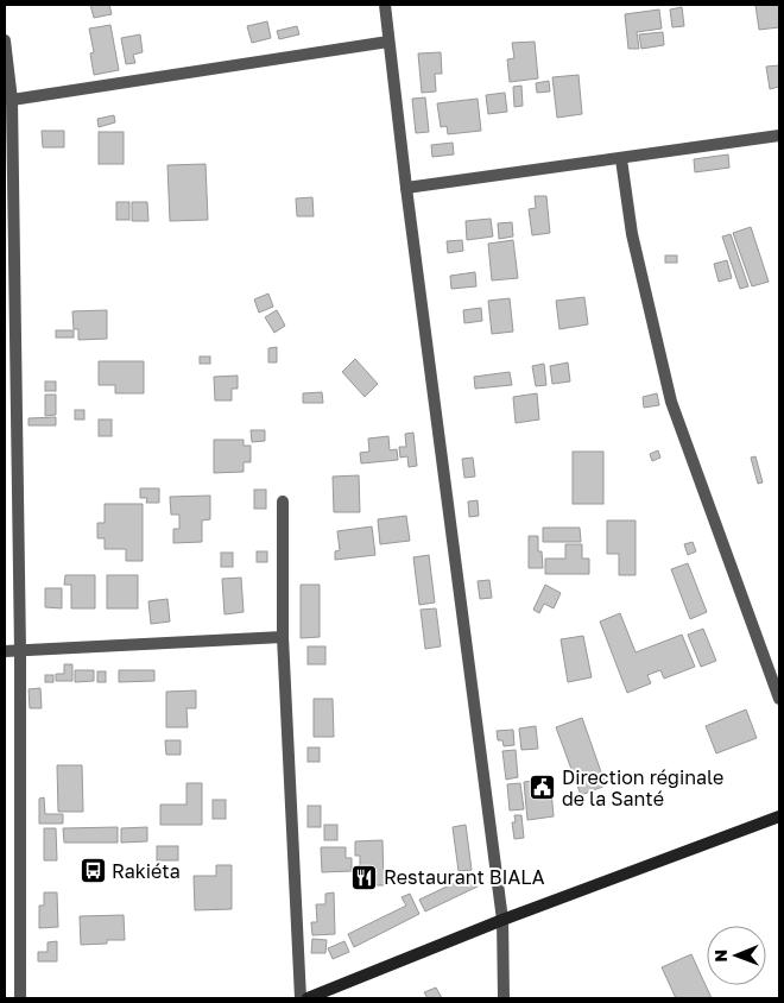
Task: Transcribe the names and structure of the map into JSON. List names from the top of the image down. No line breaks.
{"places":{"public building":["Direction réginale de la Santé"],"bus stop":["Rakiéta"],"restaurant":["Restaurant BIALA"]},"north":"left"}
